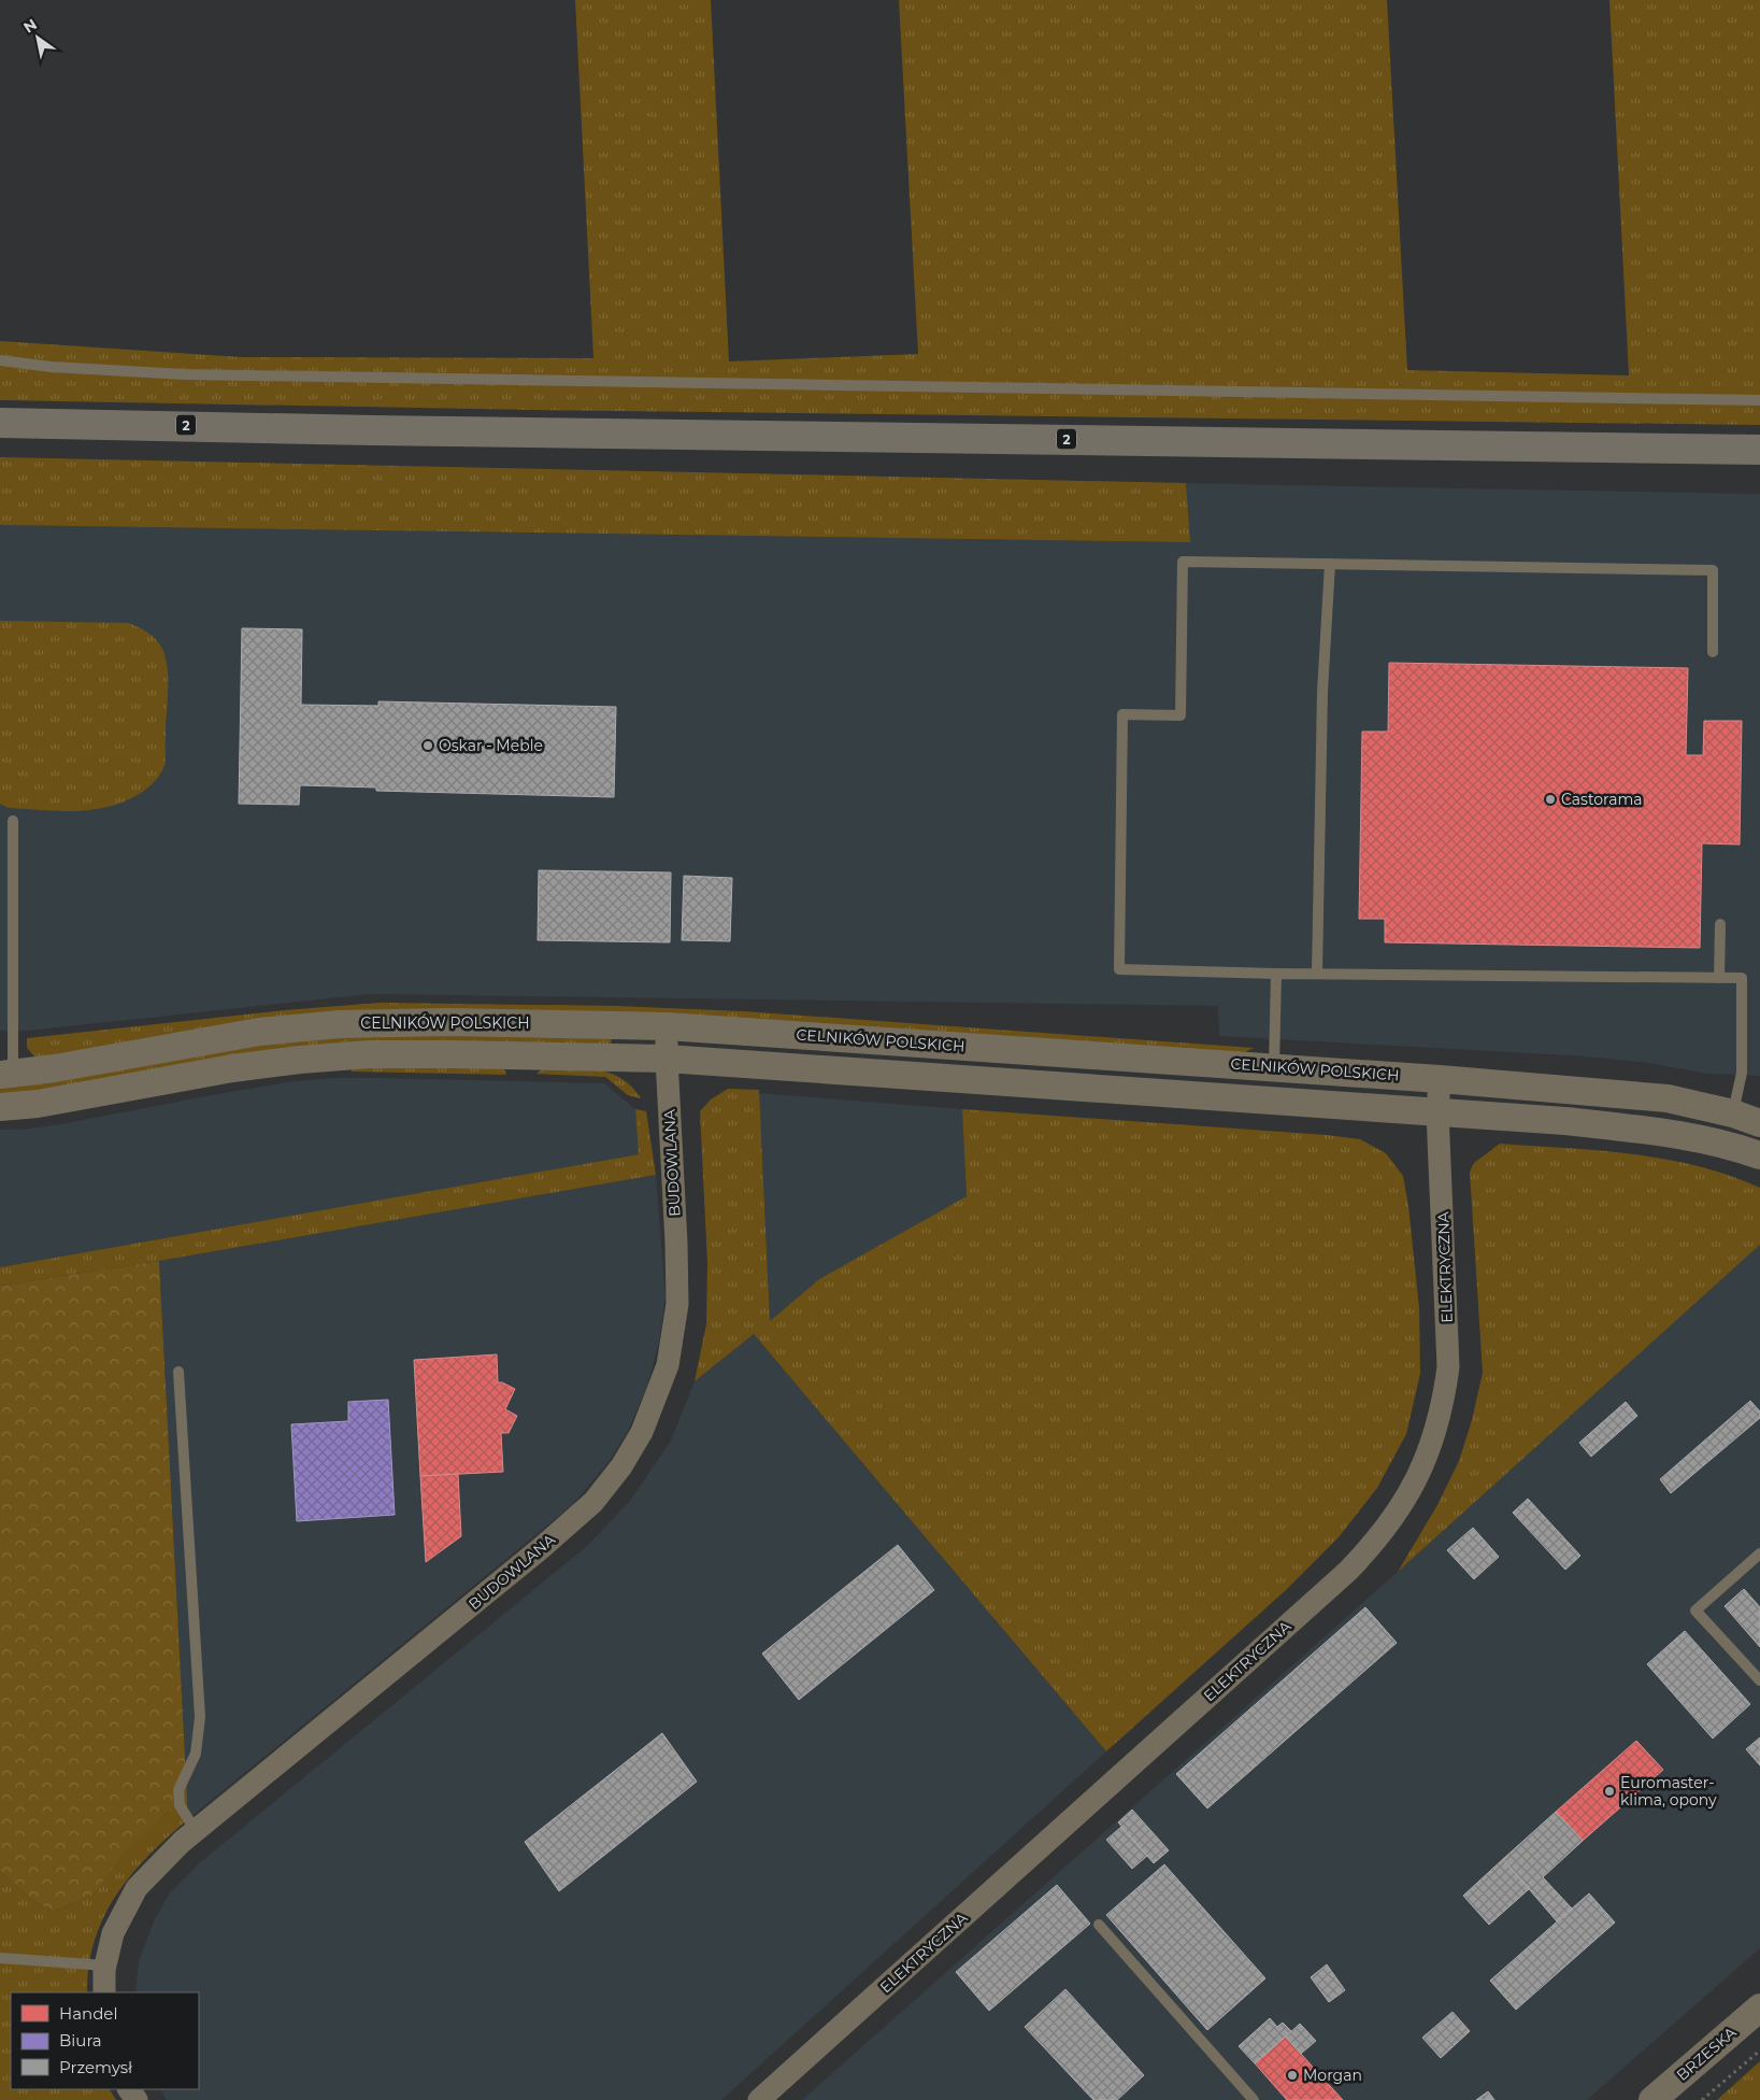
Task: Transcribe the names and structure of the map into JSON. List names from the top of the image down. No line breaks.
{"streets":{"highway":["2"],"street":["CELNIKÓW POLSKICH","BUDOWLANA","ELEKTRYCZNA","BRZESKA"]},"crossings":[["CELNIKÓW POLSKICH","BUDOWLANA"],["CELNIKÓW POLSKICH","ELEKTRYCZNA"]],"places":["Oskar - Meble","Castorama","Euromaster- klima, opony","Morgan"],"legend":["Handel","Biura","Przemysł"],"north":"top left"}
